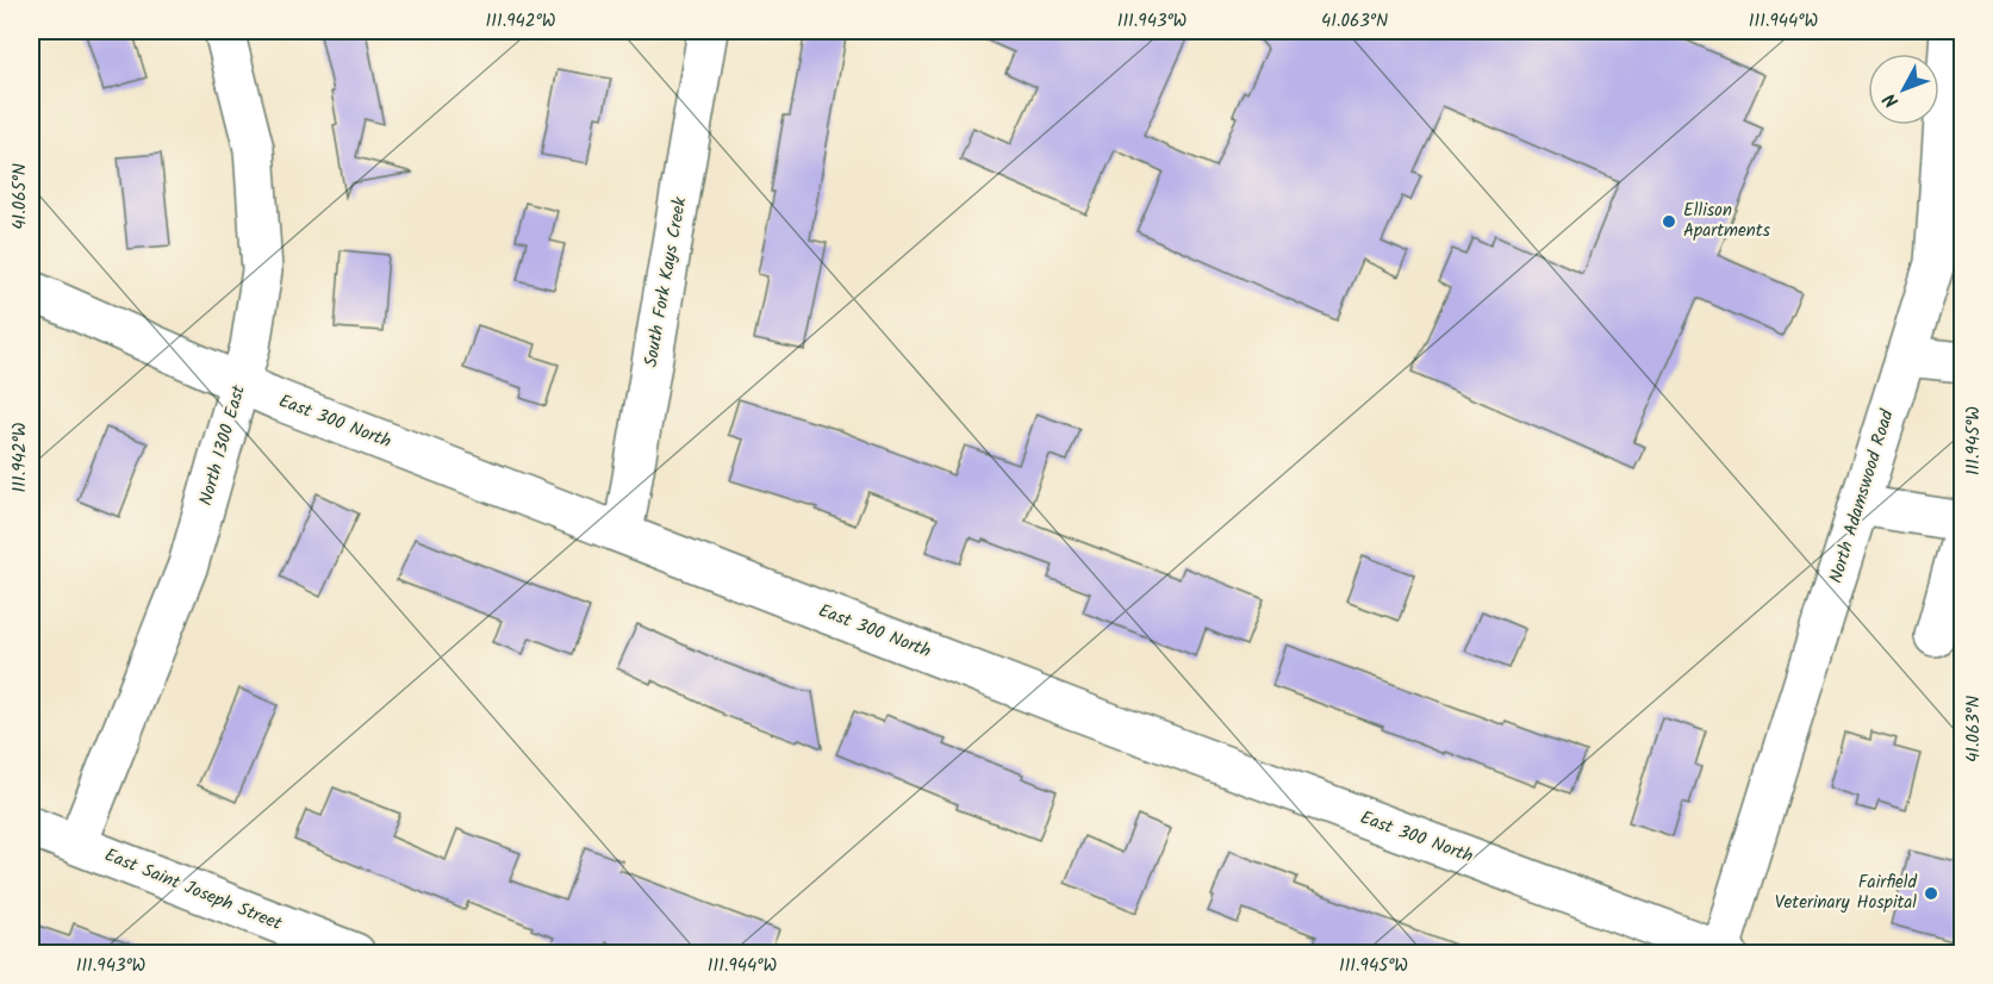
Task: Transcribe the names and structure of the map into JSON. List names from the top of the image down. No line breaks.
{"streets":{"street":["South Fork Kays Creek","East 300 North","North 1300 East","North Adamswood Road","East Saint Joseph Street"]},"crossings":[["South Fork Kays Creek","East 300 North"],["East 300 North","North 1300 East"],["East 300 North","North Adamswood Road"],["North 1300 East","East Saint Joseph Street"]],"places":["Ellison Apartments","Fairfield Veterinary Hospital"],"north":"bottom left","coordinates":["111.942°W","111.943°W","41.063°N","111.944°W","41.065°N","111.945°W"]}
